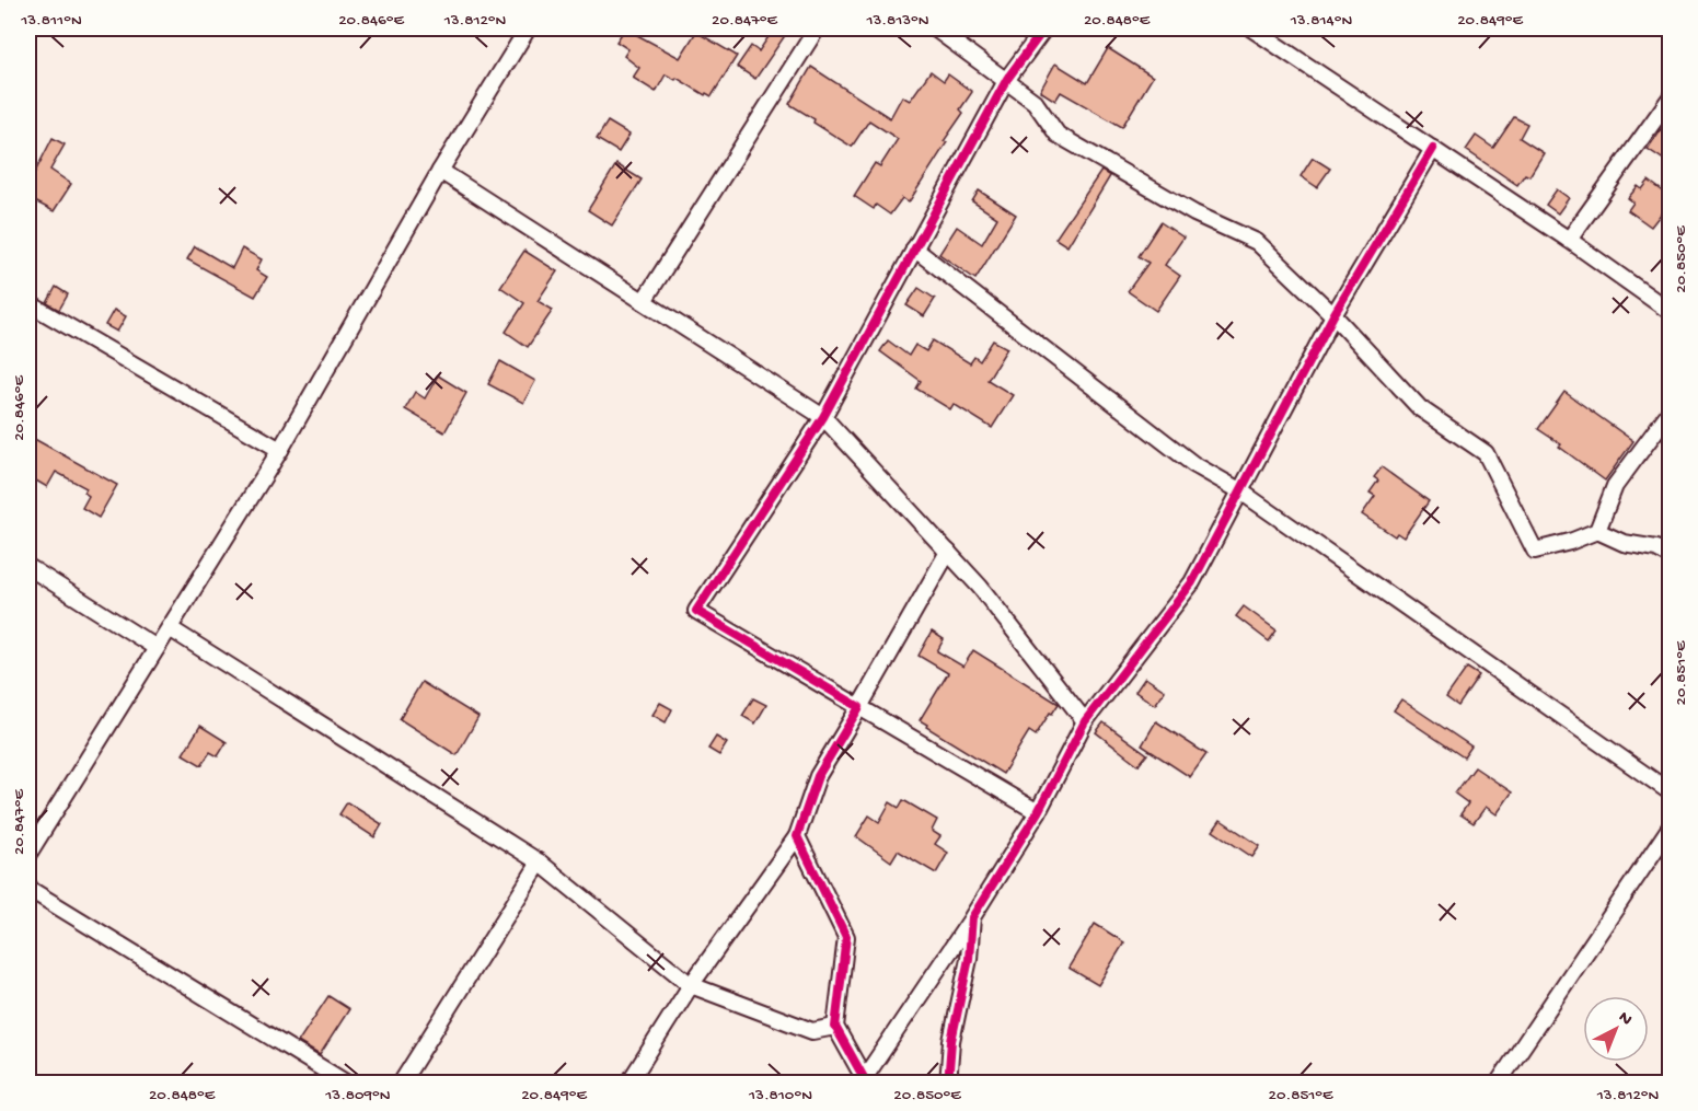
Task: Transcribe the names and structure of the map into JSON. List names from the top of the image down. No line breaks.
{"north":"top right","coordinates":["13.811°N","20.846°E","13.812°N","20.847°E","13.813°N","20.848°E","13.814°N","20.849°E","20.850°E","20.851°E","13.809°N","13.810°N"]}
